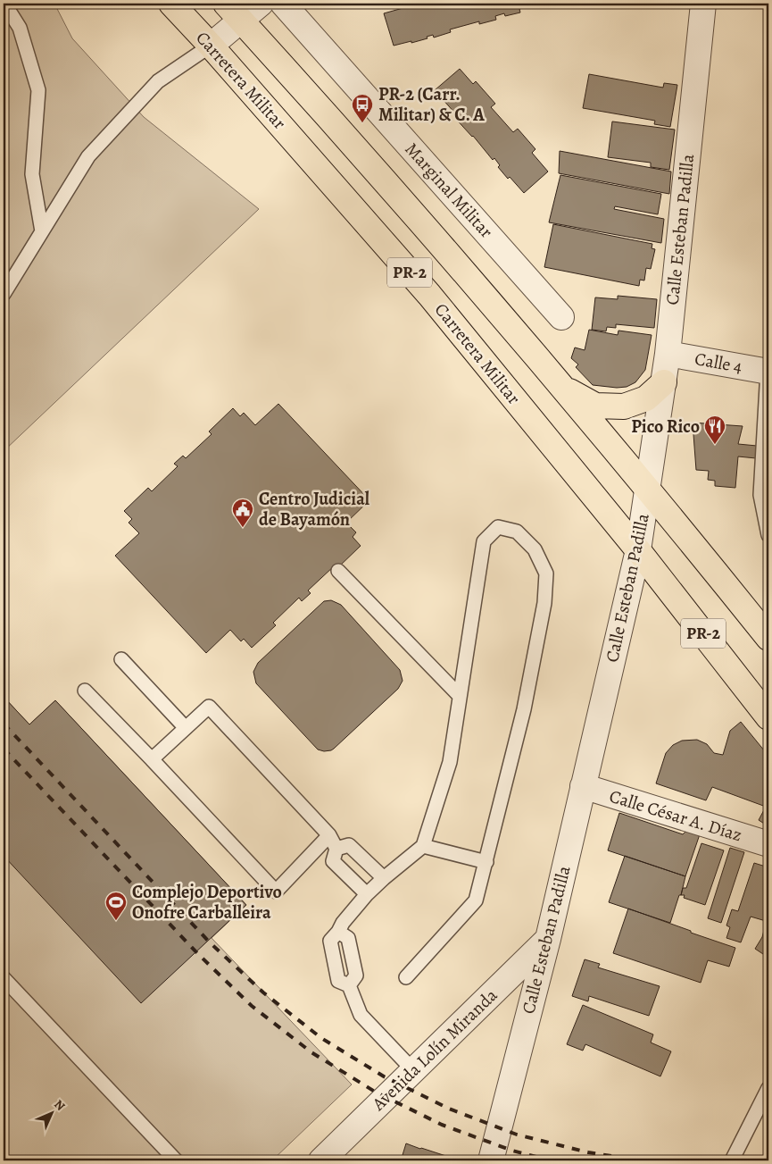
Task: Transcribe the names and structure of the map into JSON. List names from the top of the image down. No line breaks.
{"streets":{"main road":["Carretera Militar","PR-2"],"street":["Marginal Militar","Calle Esteban Padilla","Calle 4","Calle César A. Díaz","Avenida Lolín Miranda"]},"crossings":[["Carretera Militar","Calle Esteban Padilla"],["Calle Esteban Padilla","PR-2"],["Calle Esteban Padilla","Calle 4"],["Calle Esteban Padilla","Calle César A. Díaz"],["Calle Esteban Padilla","Avenida Lolín Miranda"]],"places":{"bus stop":["PR-2 (Carr. Militar) & C. A"],"restaurant":["Pico Rico"],"public building":["Centro Judicial de Bayamón"],"sports":["Complejo Deportivo Onofre Carballeira"]},"north":"top right"}
